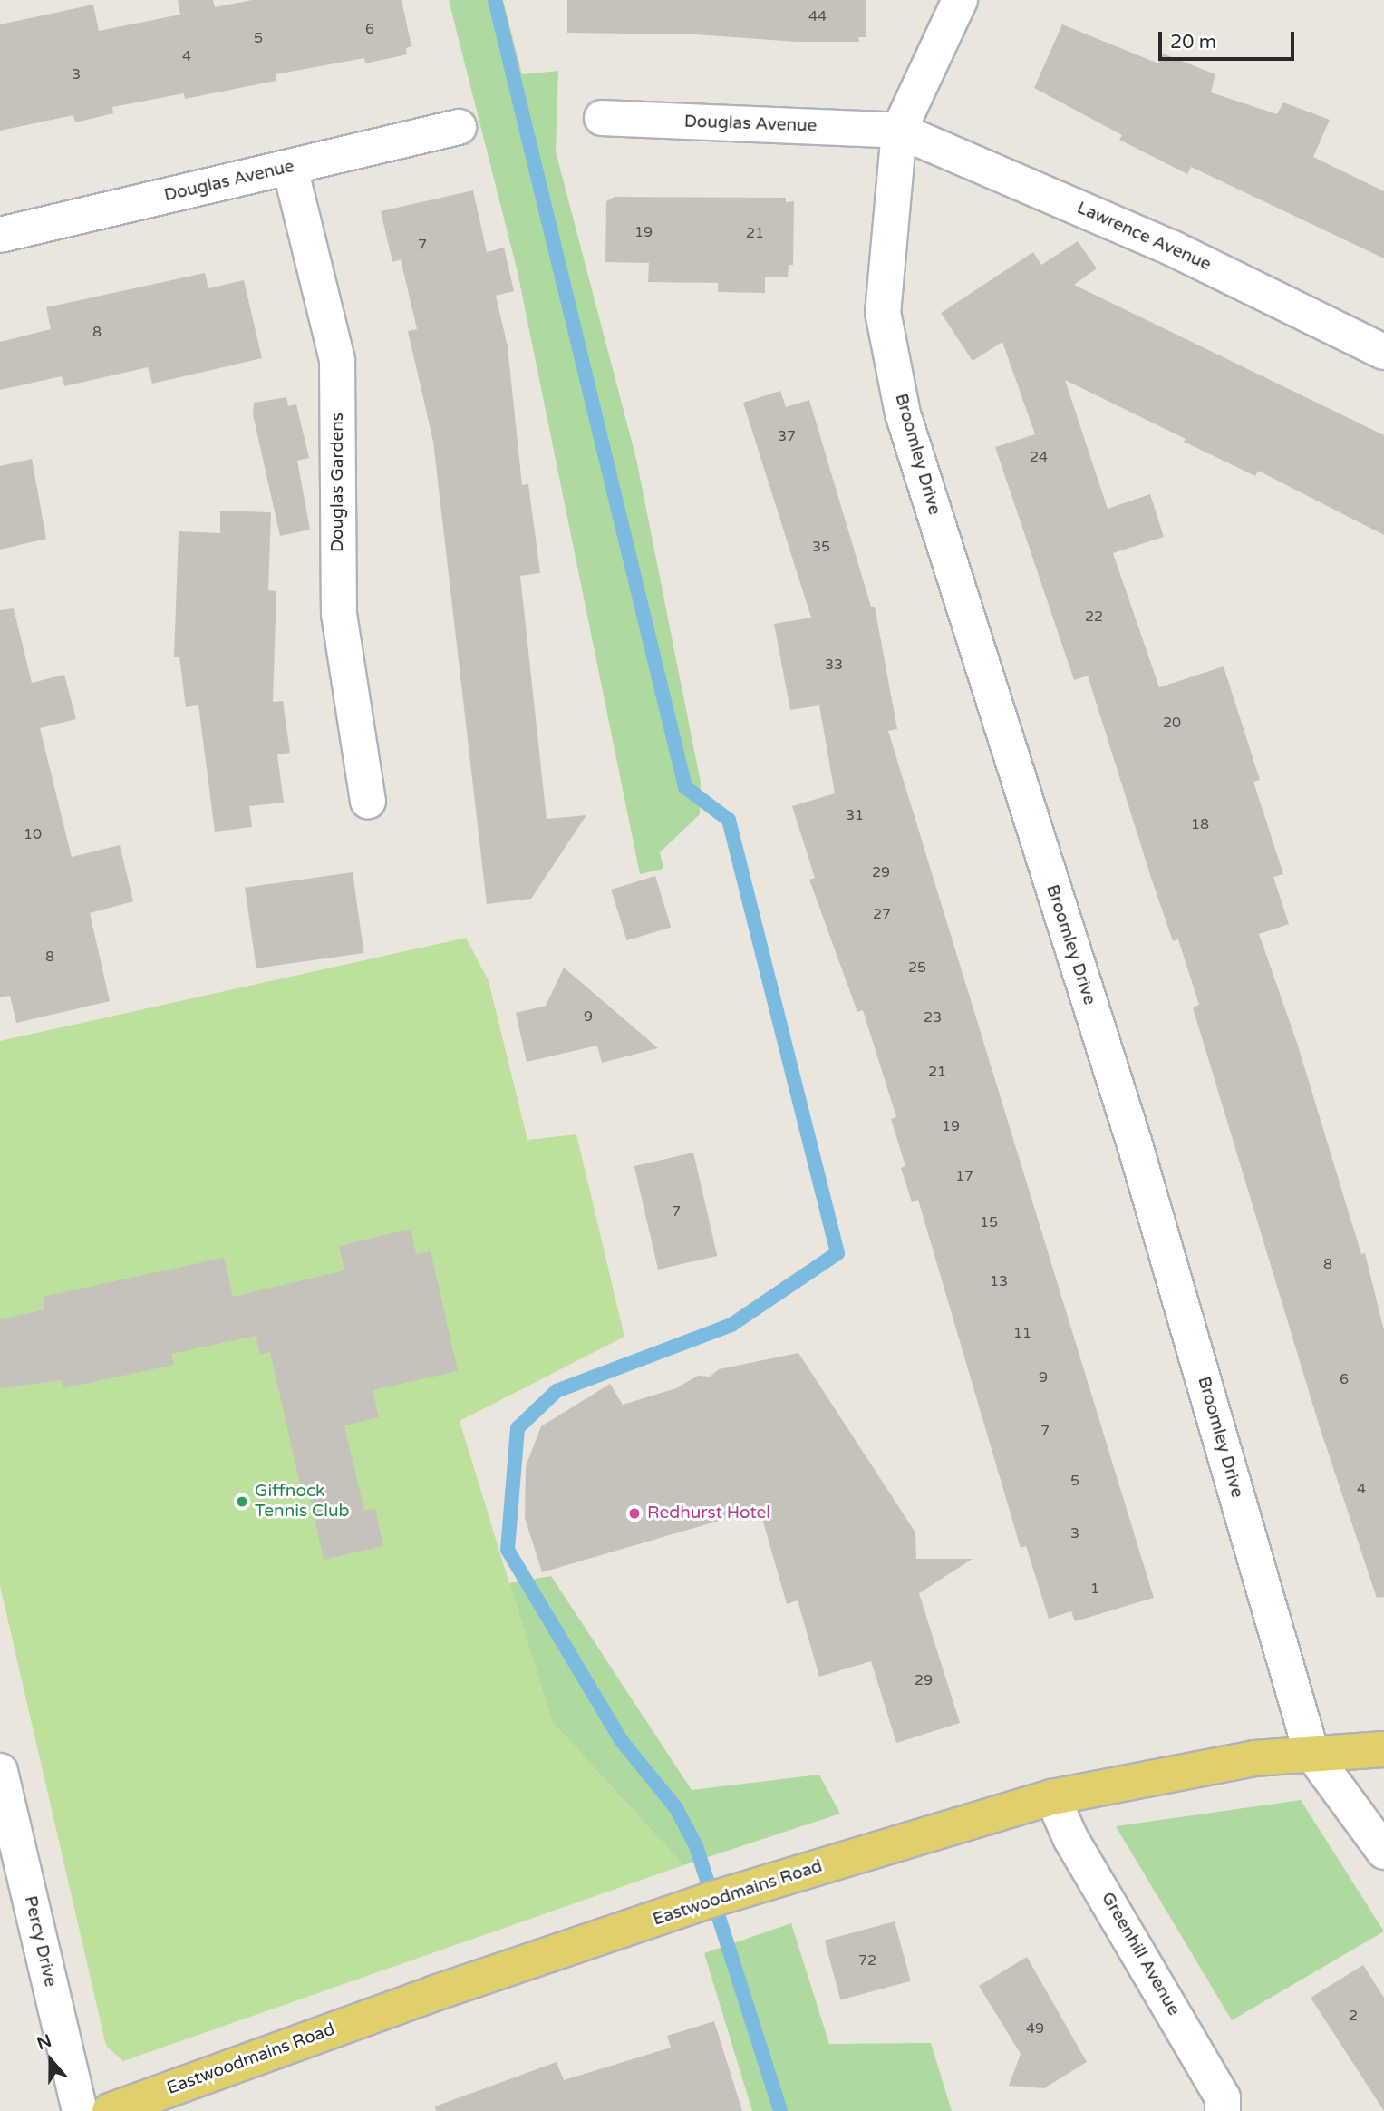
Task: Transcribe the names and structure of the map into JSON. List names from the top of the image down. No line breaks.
{"streets":{"main road":["Eastwoodmains Road"],"street":["Douglas Avenue","Lawrence Avenue","Broomley Drive","Douglas Gardens","Percy Drive","Greenhill Avenue"]},"crossings":[["Douglas Avenue","Lawrence Avenue"],["Douglas Avenue","Broomley Drive"],["Douglas Avenue","Douglas Gardens"],["Lawrence Avenue","Broomley Drive"],["Broomley Drive","Eastwoodmains Road"],["Eastwoodmains Road","Greenhill Avenue"]],"places":["Giffnock Tennis Club","Redhurst Hotel"],"house_numbers":["44","6","5","4","3","19","21","7","8","37","24","35","22","33","20","31","18","10","29","27","8","25","9","23","21","19","17","7","15","8","13","11","9","6","7","5","4","3","1","29","72","2","49"],"scale_bar":"20 m","north":"top"}
